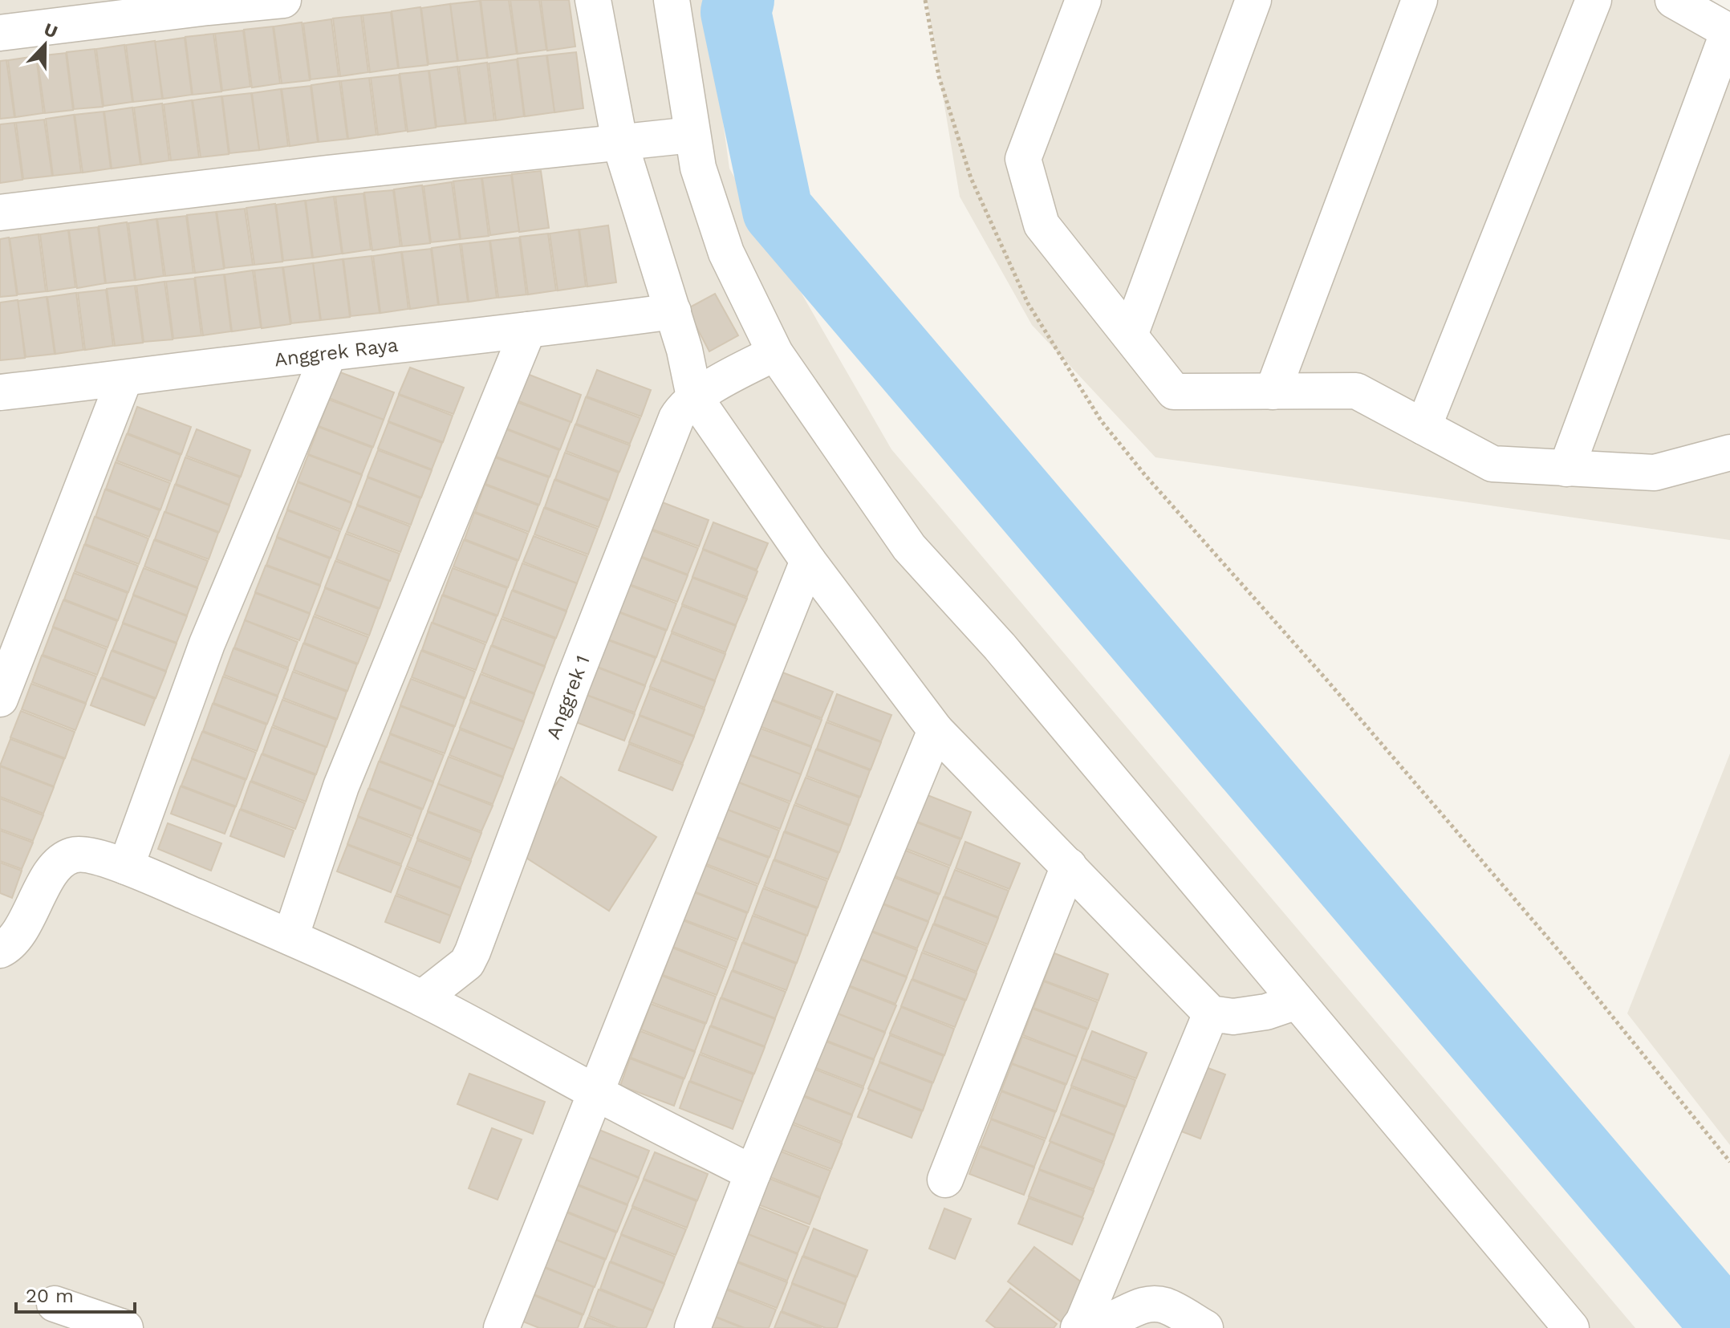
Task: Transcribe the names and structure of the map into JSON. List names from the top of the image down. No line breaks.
{"streets":{"street":["Anggrek Raya","Anggrek 1"]},"scale_bar":"20 m","north":"top"}
